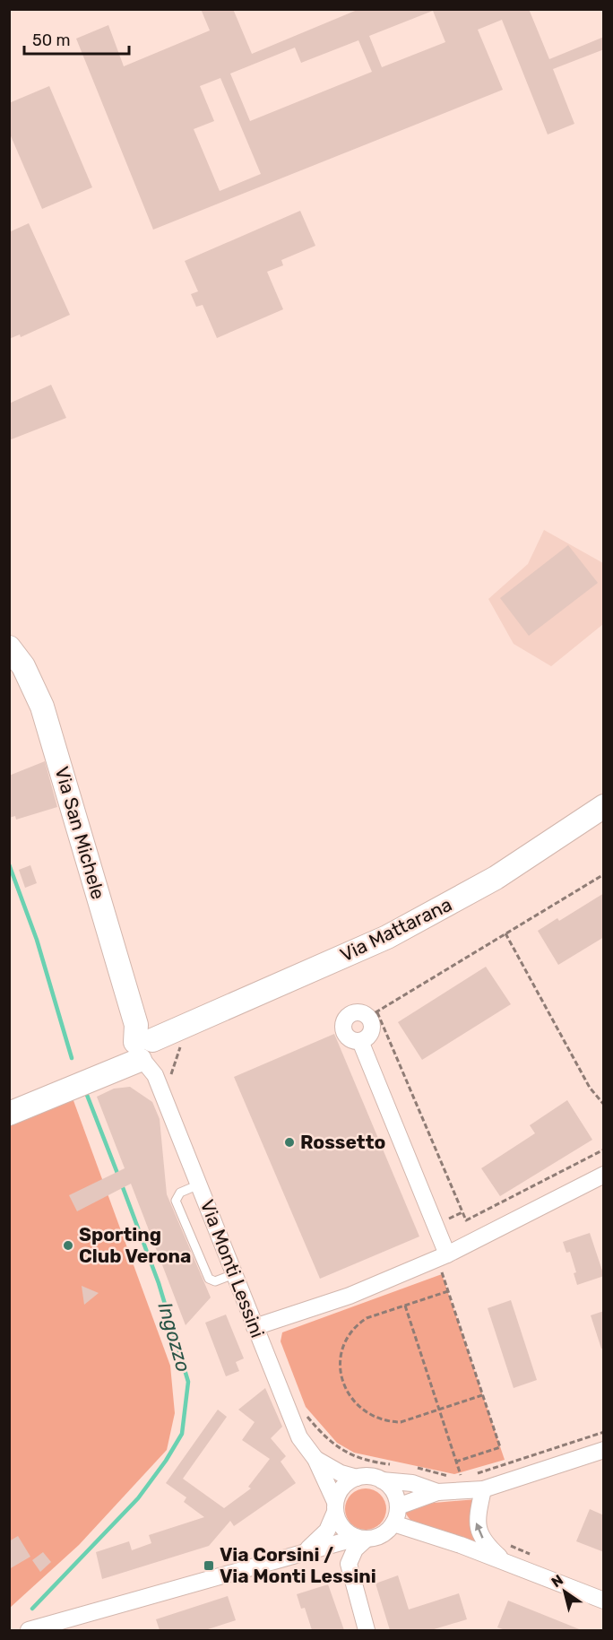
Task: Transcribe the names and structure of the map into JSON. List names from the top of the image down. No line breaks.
{"streets":{"street":["Via San Michele","Via Mattarana","Via Monti Lessini"]},"crossings":[["Via San Michele","Via Mattarana"],["Via San Michele","Via Monti Lessini"],["Via Mattarana","Via Monti Lessini"]],"water":["Ingozzo"],"places":{"other":["Rossetto","Sporting Club Verona"],"transit":["Via Corsini / Via Monti Lessini"]},"scale_bar":"50 m","north":"top left"}
